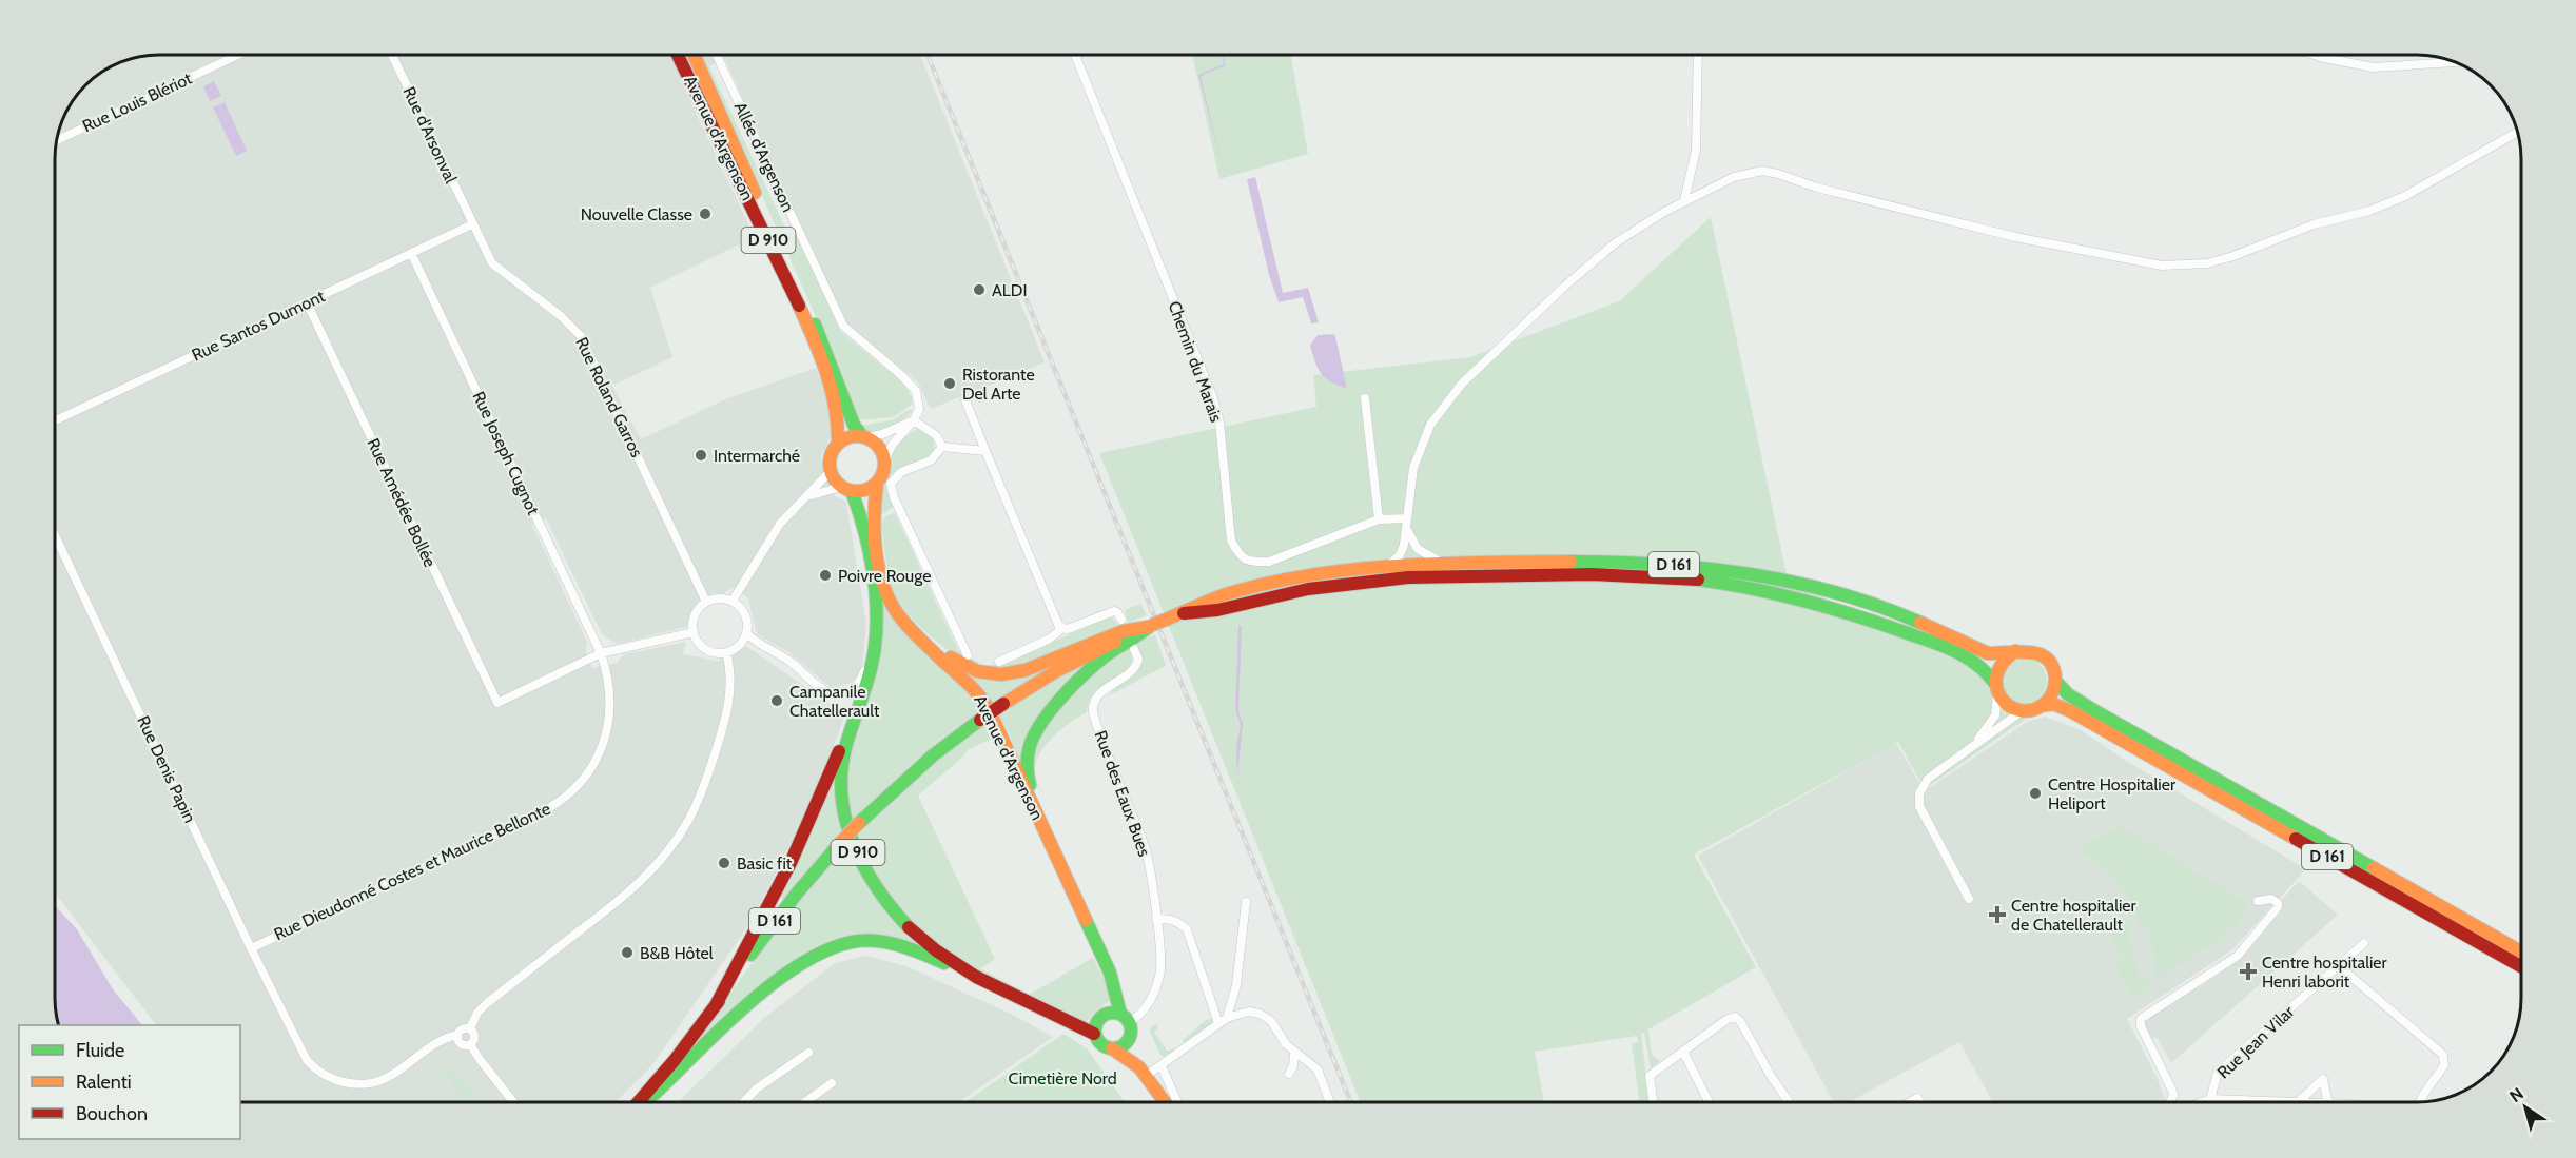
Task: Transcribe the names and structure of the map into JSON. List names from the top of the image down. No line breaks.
{"streets":{"main road":["Avenue d'Argenson","D 910","D 161"],"street":["Rue Louis Blériot","Rue d'Arsonval","Allée d’Argenson","Rue Santos Dumont","Chemin du Marais","Rue Roland Garros","Rue Joseph Cugnot","Rue Amédée Bollée","Rue Denis Papin","Rue des Eaux Bues","Rue Dieudonné Costes et Maurice Bellonte","Rue Jean Vilar"]},"crossings":[["Rue d'Arsonval","Rue Santos Dumont"],["Rue d'Arsonval","Rue Roland Garros"],["Avenue d'Argenson","D 910"],["Avenue d'Argenson","Rue des Eaux Bues"],["D 910","Rue des Eaux Bues"],["Rue Santos Dumont","Rue Roland Garros"],["Rue Santos Dumont","Rue Joseph Cugnot"],["Rue Santos Dumont","Rue Amédée Bollée"],["Rue Joseph Cugnot","Rue Amédée Bollée"],["Rue Joseph Cugnot","Rue Dieudonné Costes et Maurice Bellonte"],["Rue Amédée Bollée","Rue Dieudonné Costes et Maurice Bellonte"],["Rue Denis Papin","Rue Dieudonné Costes et Maurice Bellonte"]],"parks":["Cimetière Nord"],"places":{"other":["Nouvelle Classe","ALDI","Ristorante Del Arte","Intermarché","Poivre Rouge","Campanile Chatellerault","Centre Hospitalier Heliport","Basic fit","B&B Hôtel"],"health":["Centre hospitalier de Chatellerault","Centre hospitalier Henri laborit"]},"legend":["Fluide","Ralenti","Bouchon"],"north":"top left"}
